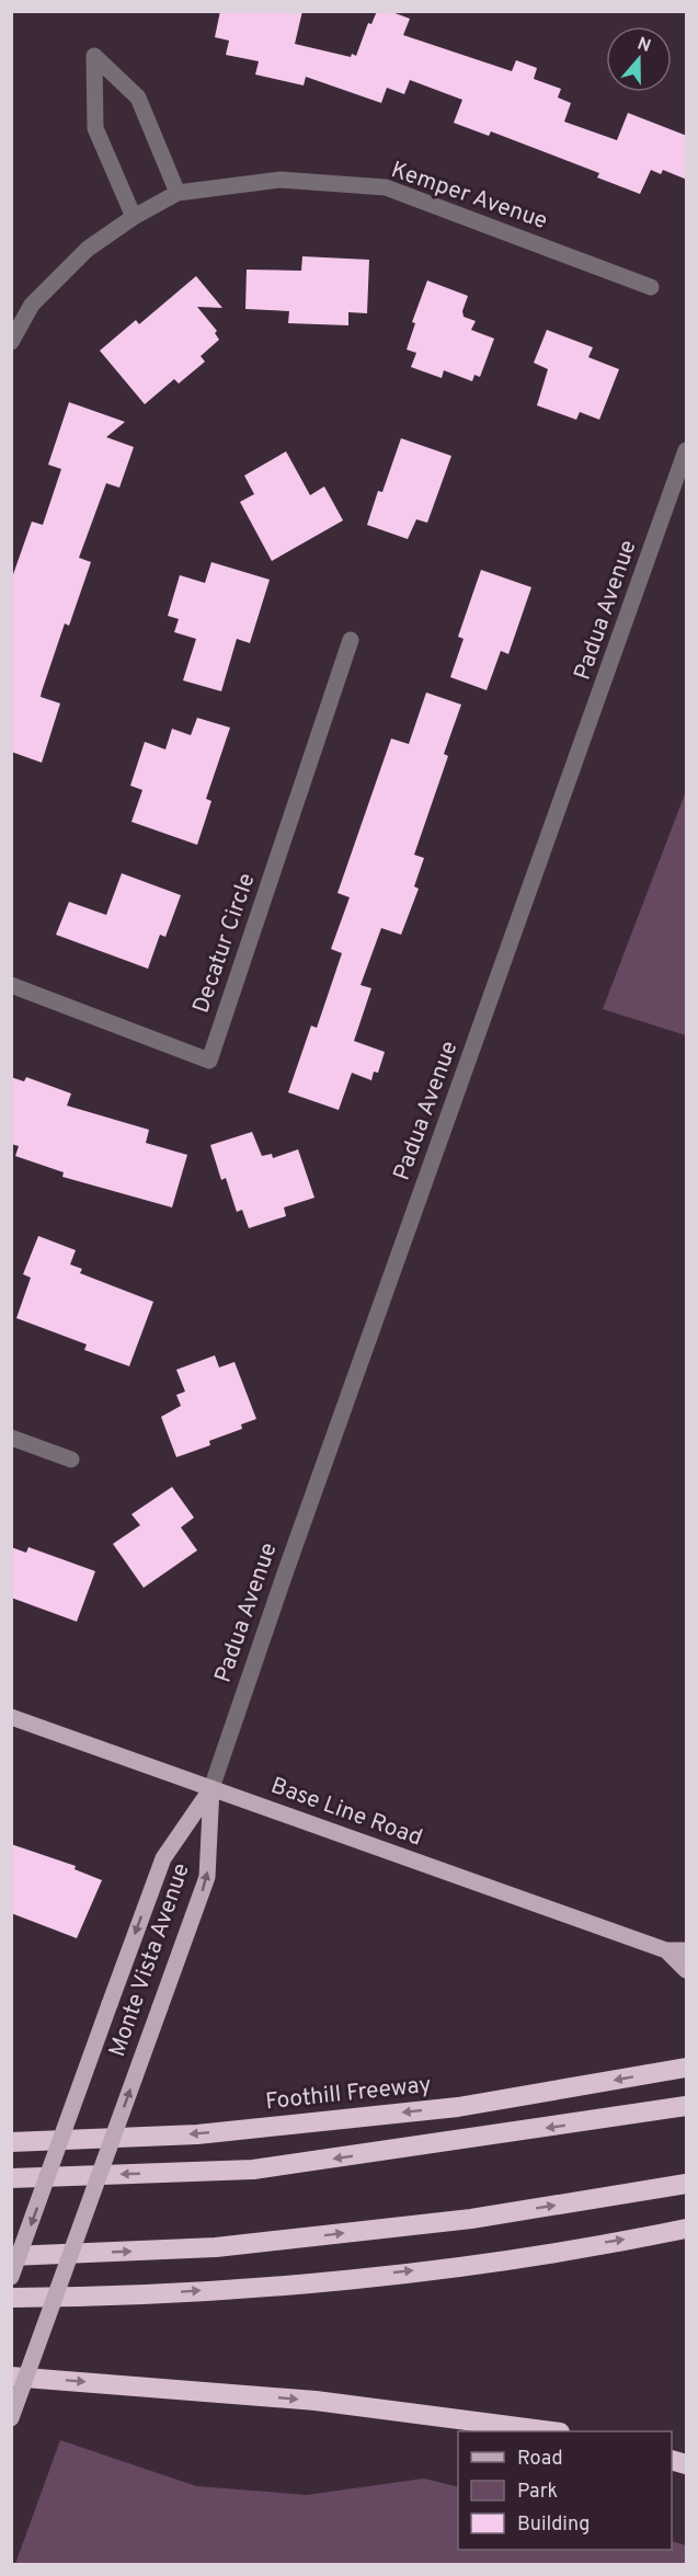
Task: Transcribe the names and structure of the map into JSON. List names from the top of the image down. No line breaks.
{"streets":{"highway":["Foothill Freeway"],"main road":["Base Line Road","Monte Vista Avenue"],"street":["Kemper Avenue","Padua Avenue","Decatur Circle"]},"crossings":[["Padua Avenue","Base Line Road"],["Padua Avenue","Monte Vista Avenue"],["Base Line Road","Monte Vista Avenue"]],"legend":["Road","Park","Building"],"north":"top"}
